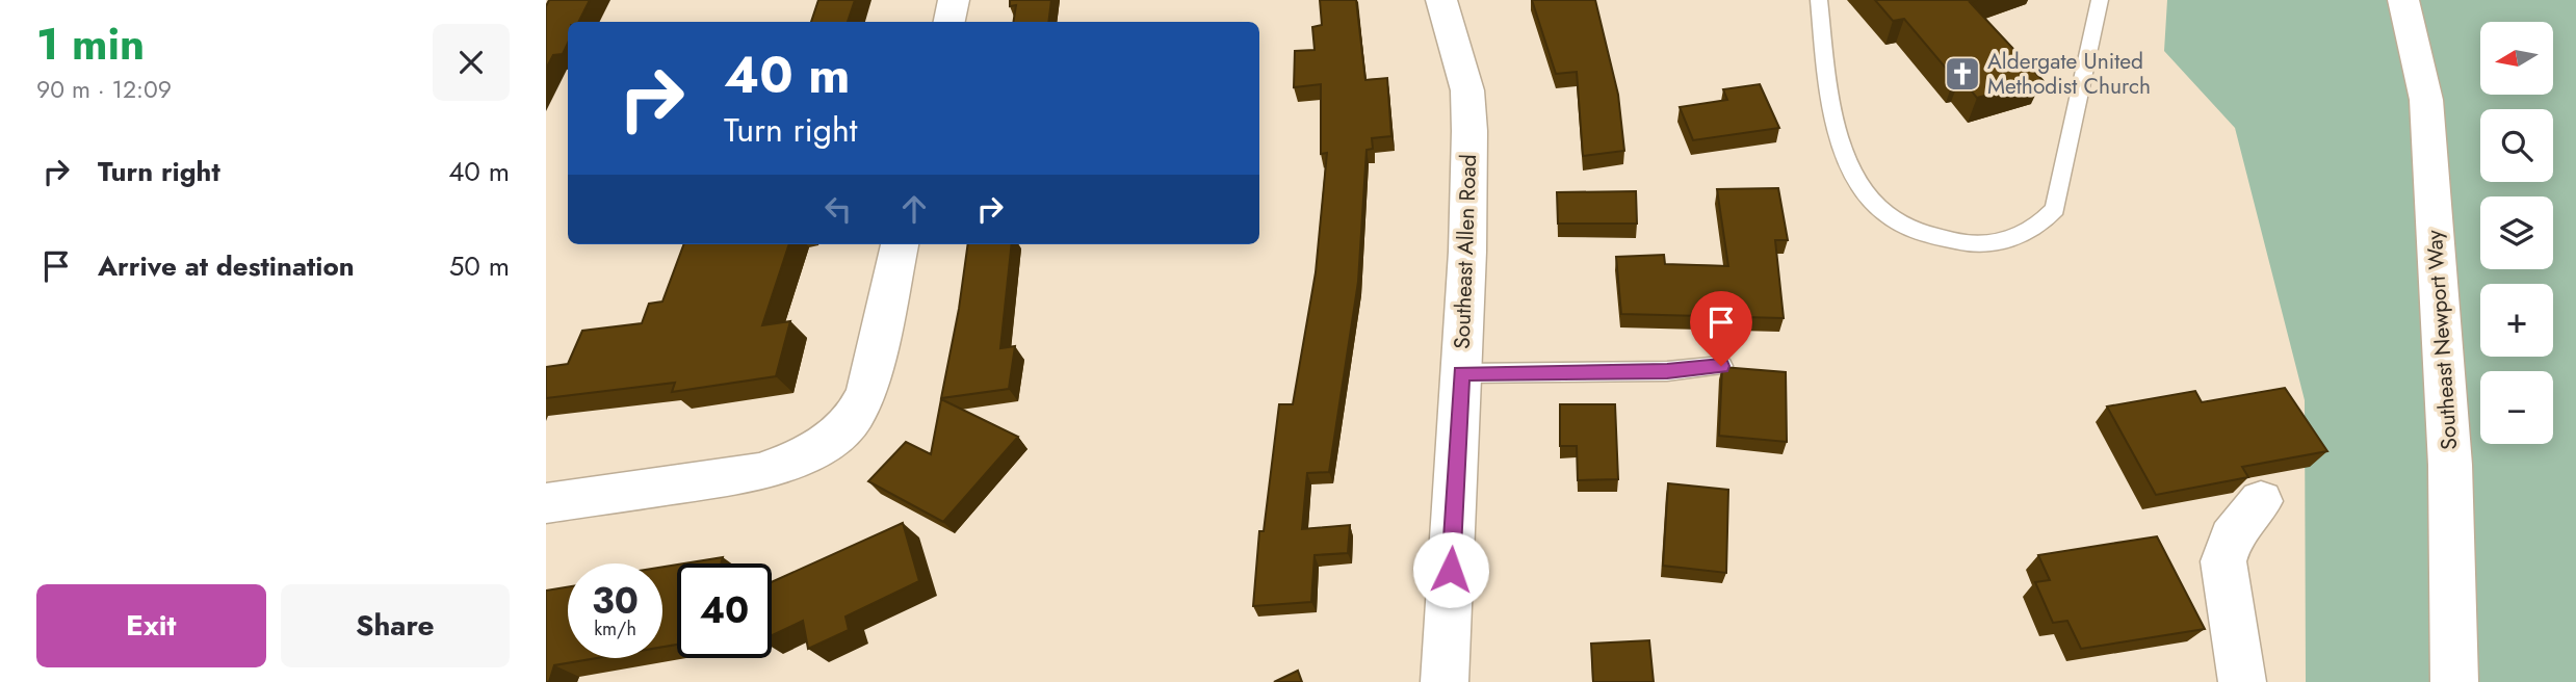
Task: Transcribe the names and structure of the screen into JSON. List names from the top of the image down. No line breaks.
{"streets":{"street":["Southeast Allen Road","Southeast Newport Way"]},"places":{"church":["Aldergate United Methodist Church"]},"north":"left","page":{"heading":["1 min","90 m · 12:09"],"map_buttons":["+","−"],"turn":["40 m","Turn right"],"list":[{"name":"Turn right","value":"40 m"},{"name":"Arrive at destination","value":"50 m"}],"speed":"30 km/h","limit":"40","buttons":["Exit","Share"]}}
